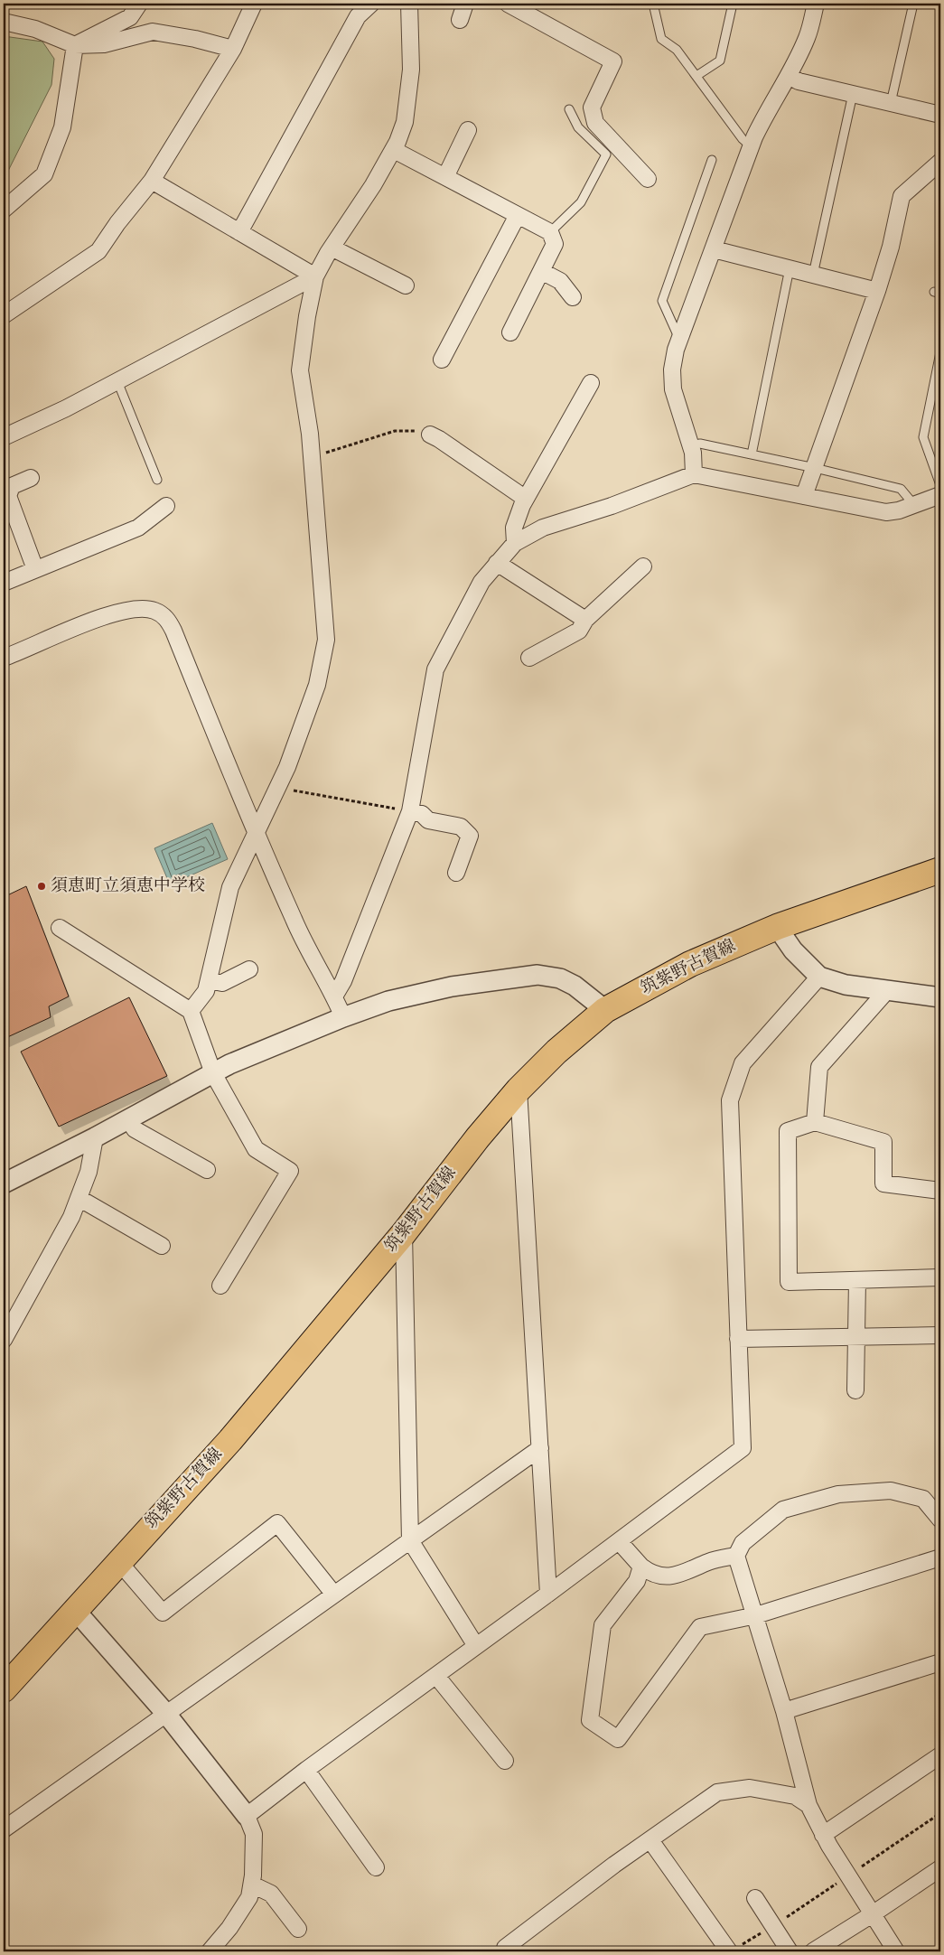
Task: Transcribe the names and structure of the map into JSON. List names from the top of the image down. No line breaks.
{"streets":{"main road":["筑紫野古賀線"]},"places":["須恵町立須恵中学校"]}
